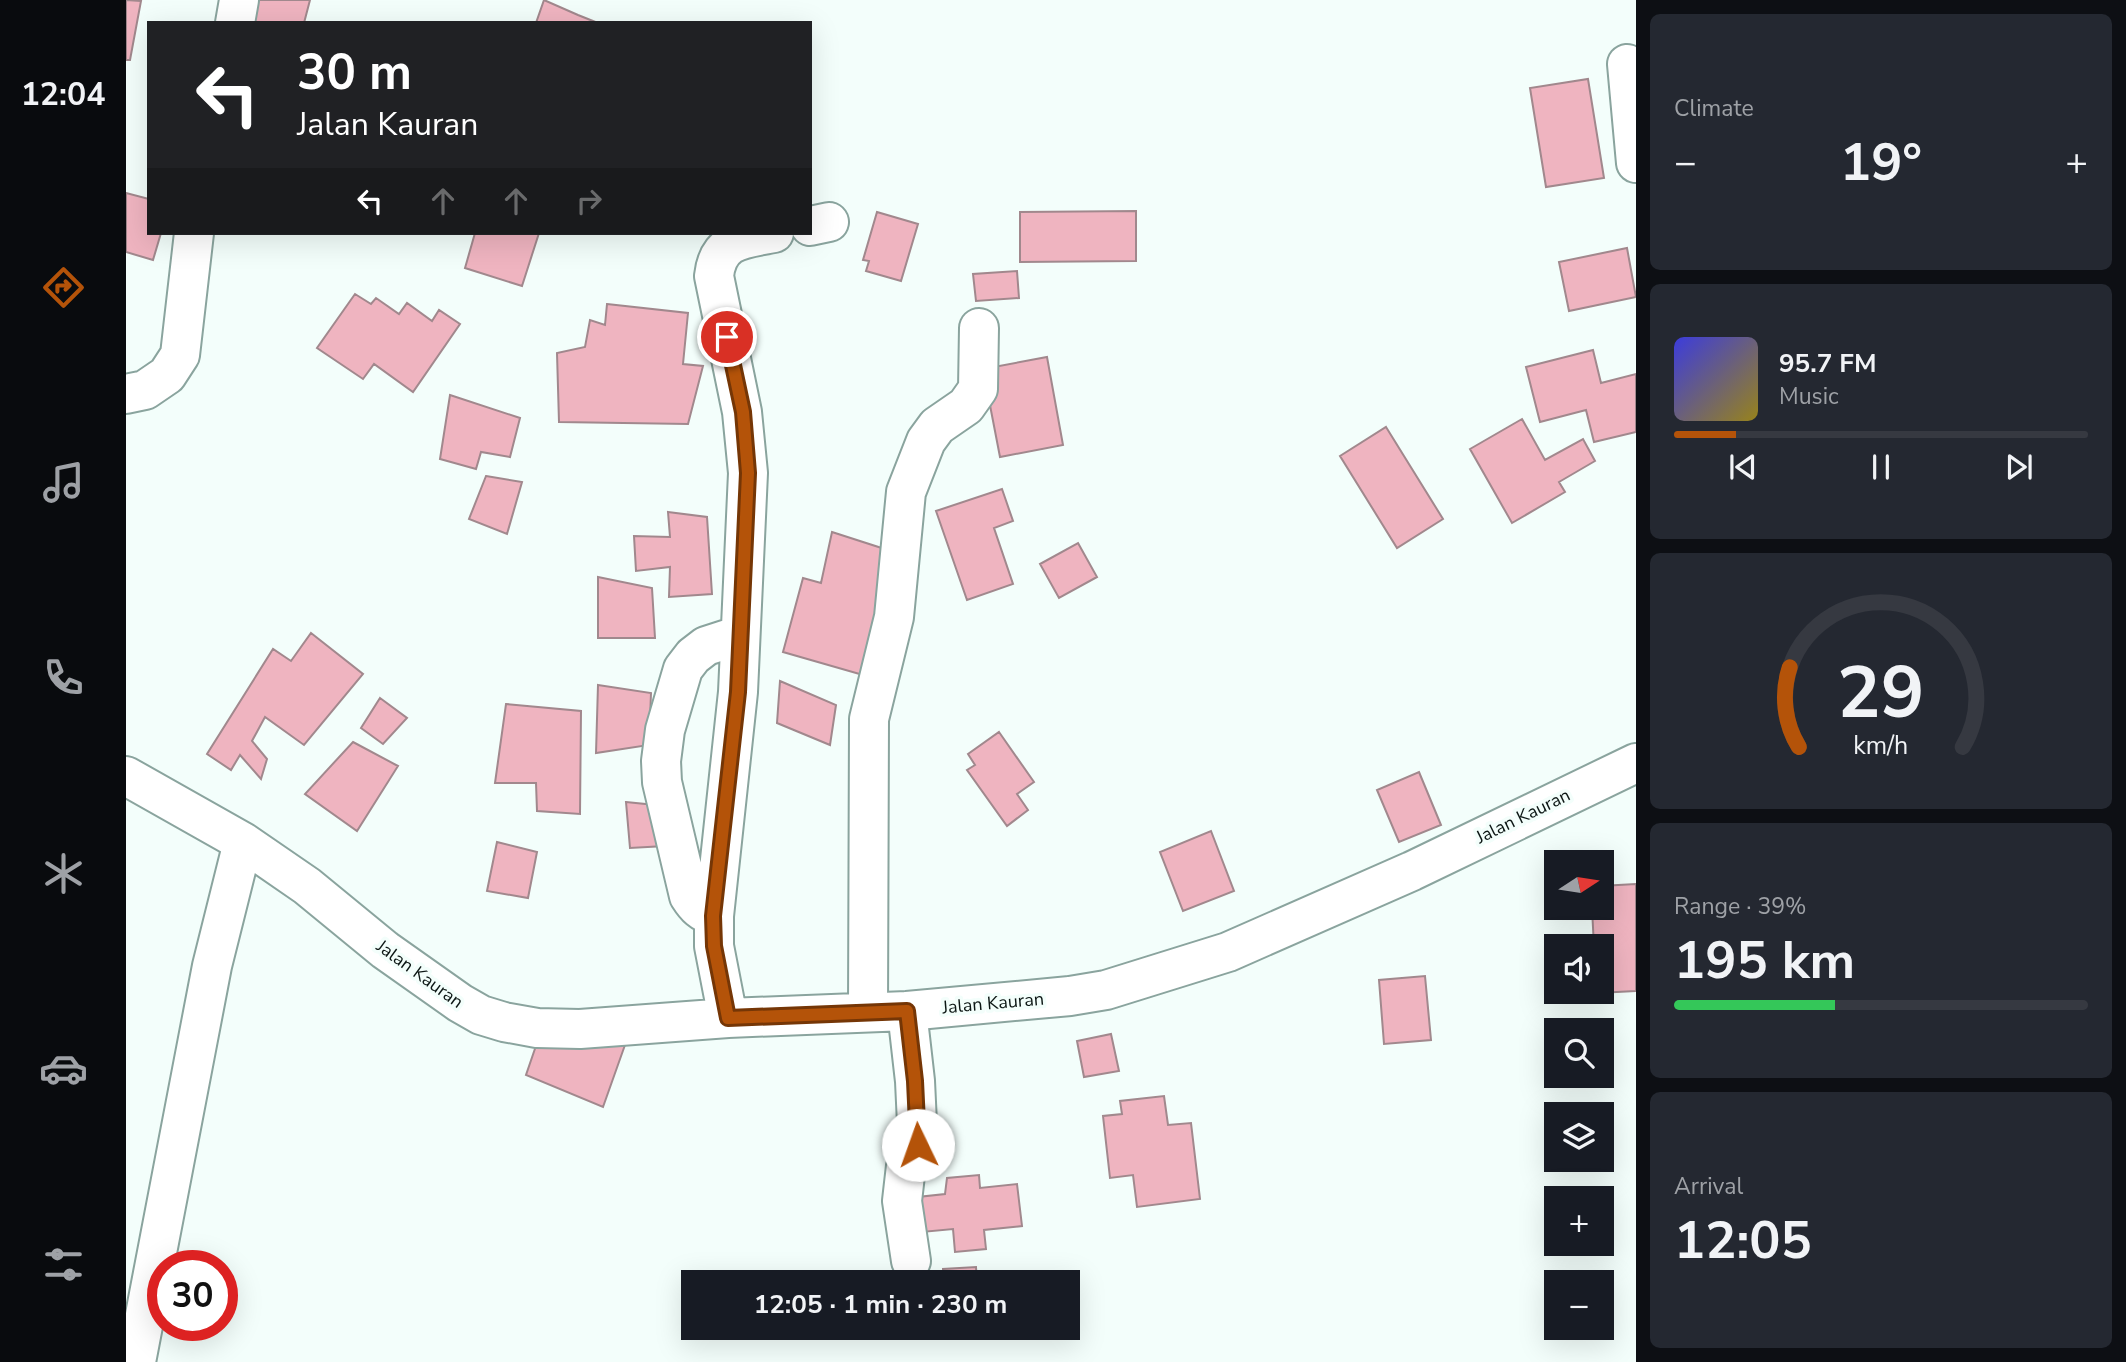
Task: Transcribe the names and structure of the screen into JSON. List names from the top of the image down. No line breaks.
{"streets":{"street":["Jalan Kauran"]},"north":"right","page":{"tabs":"12:04","tile":["Climate",["Range · 39%","195 km"],["Arrival","12:05"]],"turn":["30 m","Jalan Kauran"],"heat":["−","19°","+"],"song":["95.7 FM","Music"],"map_buttons":["+","−"],"limit":"30","trip":"12:05 · 1 min · 230 m","gauge":["29","km/h"]}}
